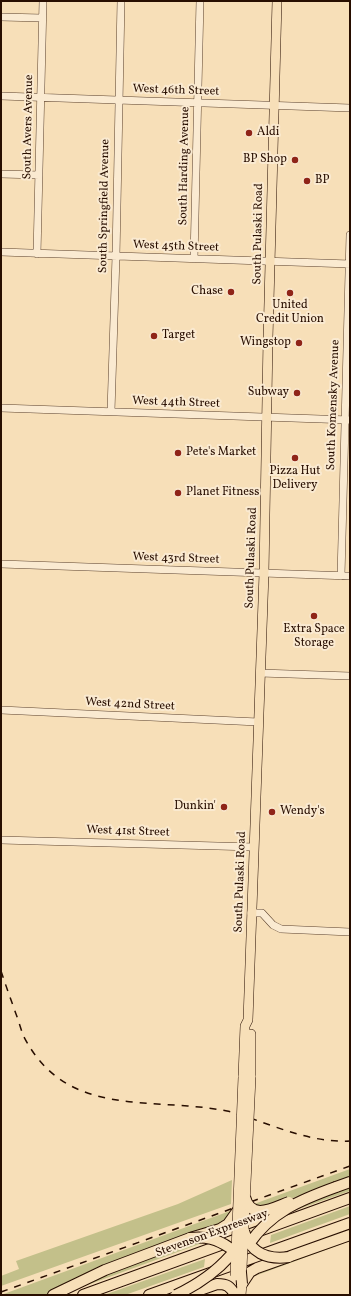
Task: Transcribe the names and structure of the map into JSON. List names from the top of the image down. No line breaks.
{"streets":{"highway":["Stevenson Expressway"],"main road":["South Pulaski Road"],"street":["West 46th Street","South Avers Avenue","South Harding Avenue","South Springfield Avenue","West 45th Street","West 44th Street","South Komensky Avenue","West 43rd Street","West 42nd Street","West 41st Street"]},"crossings":[["West 46th Street","South Avers Avenue"],["West 46th Street","South Harding Avenue"],["West 46th Street","South Springfield Avenue"],["West 46th Street","South Pulaski Road"],["South Avers Avenue","West 45th Street"],["South Harding Avenue","West 45th Street"],["South Springfield Avenue","West 45th Street"],["South Springfield Avenue","West 44th Street"],["South Pulaski Road","West 45th Street"],["South Pulaski Road","West 44th Street"],["South Pulaski Road","West 43rd Street"],["South Pulaski Road","West 42nd Street"],["South Pulaski Road","West 41st Street"],["West 45th Street","South Komensky Avenue"],["West 44th Street","South Komensky Avenue"],["South Komensky Avenue","West 43rd Street"]],"places":["Aldi","BP Shop","BP","Chase","United Credit Union","Target","Wingstop","Subway","Pete's Market","Pizza Hut Delivery","Planet Fitness","Extra Space Storage","Dunkin'","Wendy's"]}
